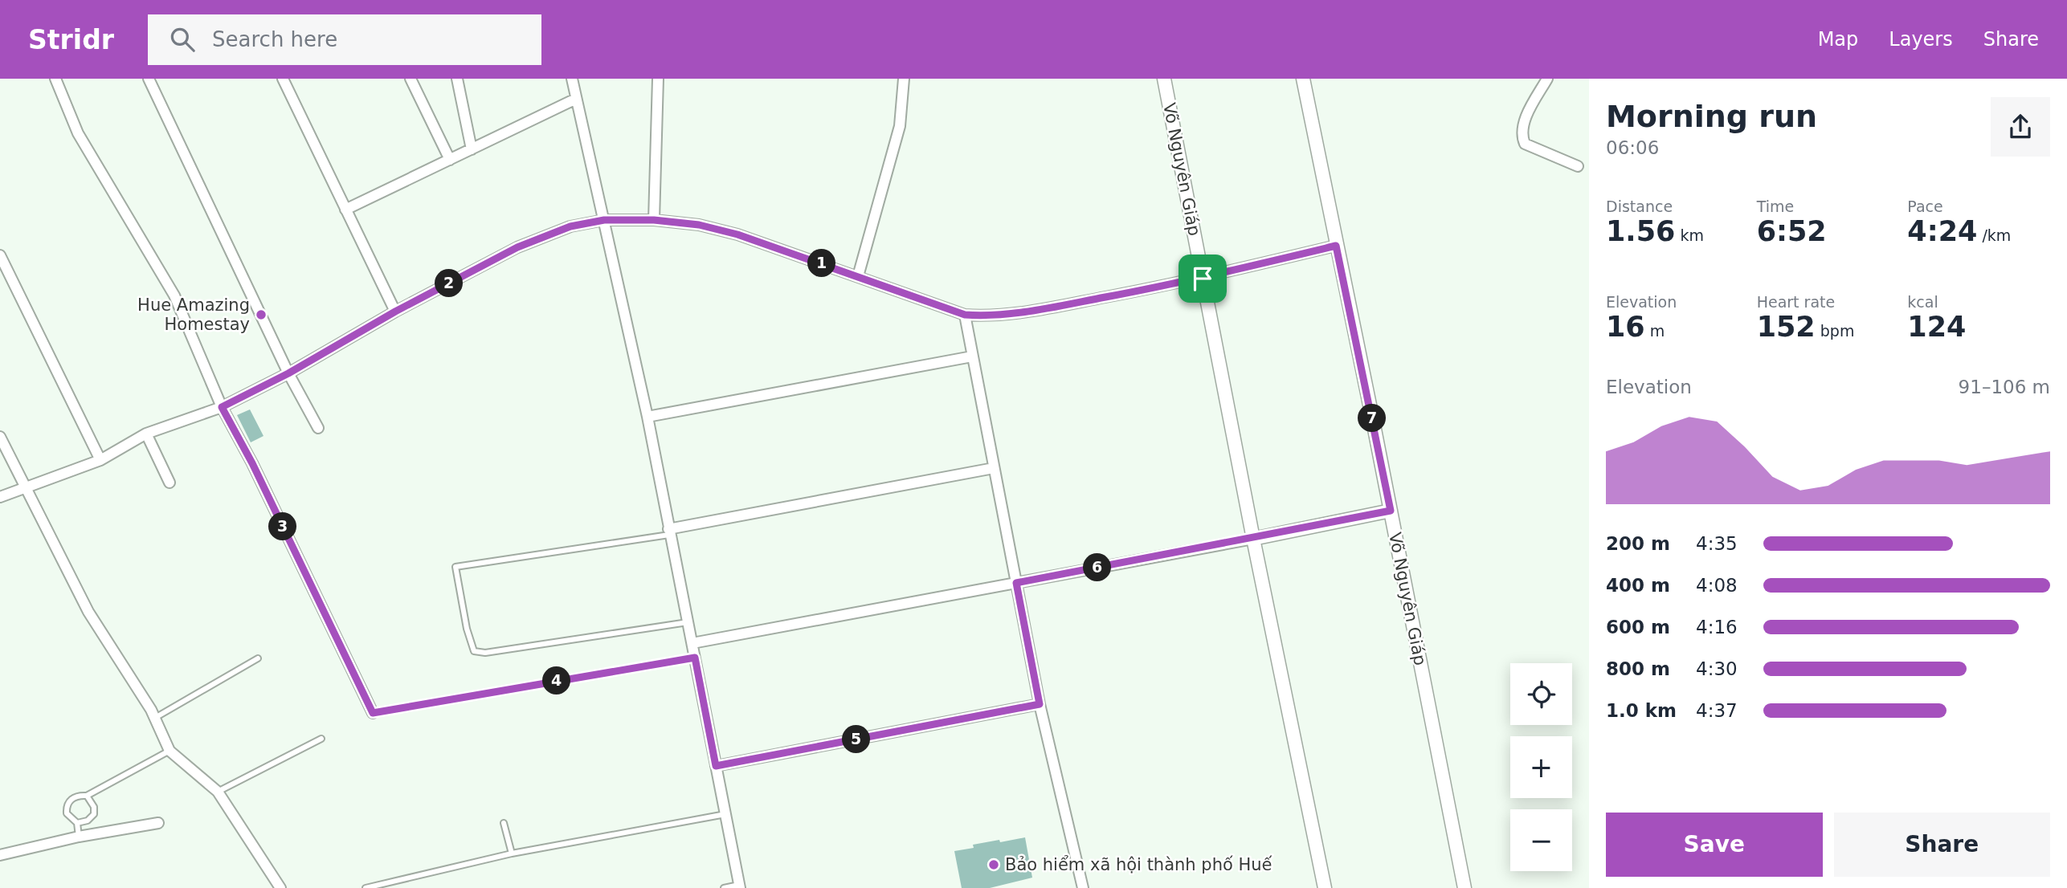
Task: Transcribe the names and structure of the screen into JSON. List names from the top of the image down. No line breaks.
{"streets":{"street":["Võ Nguyên Giáp"]},"places":["Hue Amazing Homestay","Bảo hiểm xã hội thành phố Huế"],"page":{"header":"Stridr","search":"Search here","nav":["Map","Layers","Share"],"heading":["Morning run","06:06"],"stats":[["Distance","1.56 km"],["Time","6:52"],["Pace","4:24 /km"],["Elevation","16 m"],["Heart rate","152 bpm"],["kcal","124"]],"pins":["1","2","7","3","6","4","5"],"chart":["Elevation","91–106 m"],"list":[{"name":"200 m","note":"4:35"},{"name":"400 m","note":"4:08"},{"name":"600 m","note":"4:16"},{"name":"800 m","note":"4:30"},{"name":"1.0 km","note":"4:37"}],"map_buttons":["+","−"],"buttons":["Save","Share"]}}
